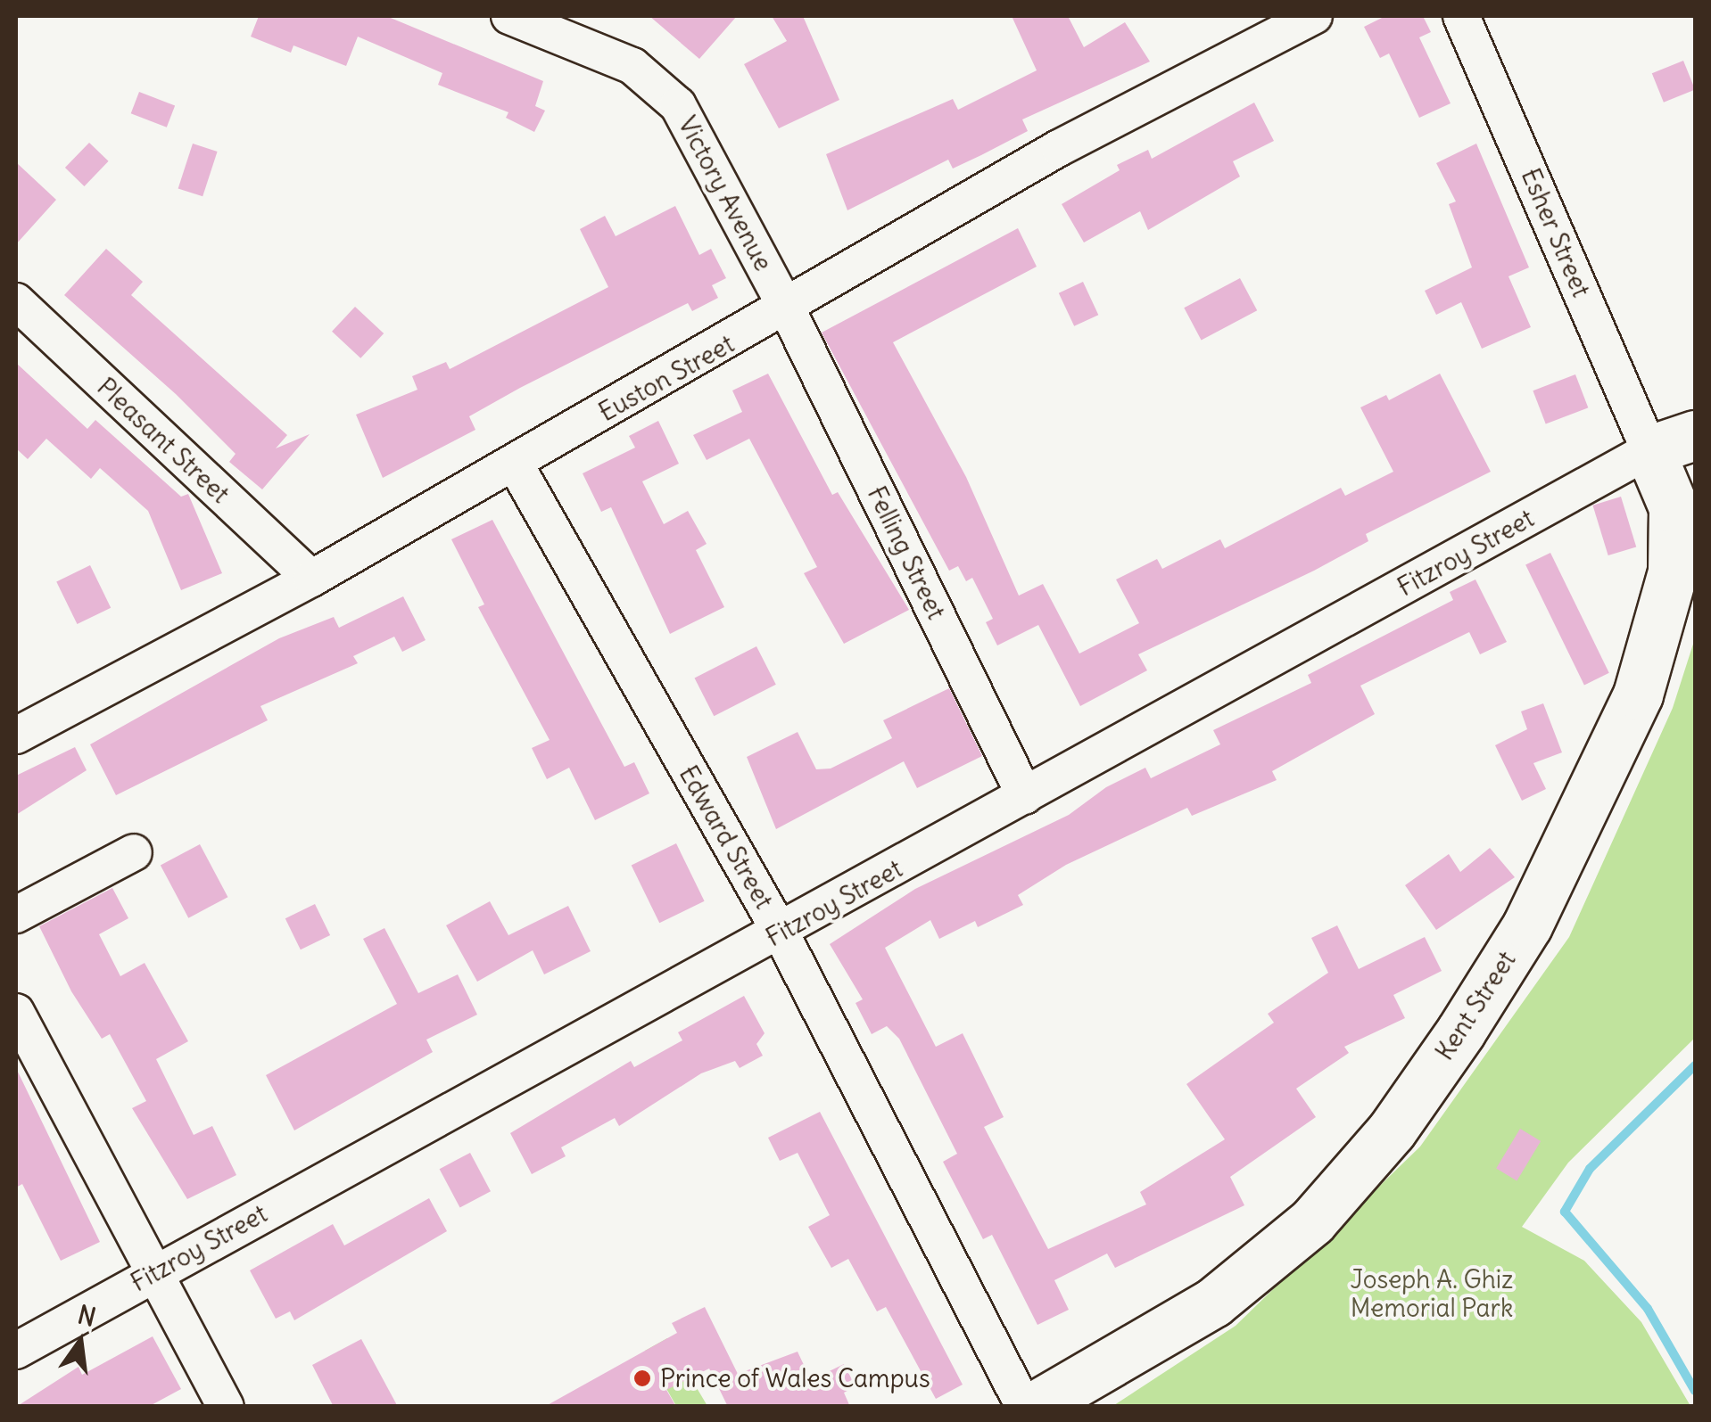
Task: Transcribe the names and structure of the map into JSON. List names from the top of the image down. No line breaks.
{"streets":{"street":["Victory Avenue","Esher Street","Euston Street","Pleasant Street","Felling Street","Fitzroy Street","Edward Street","Kent Street"]},"crossings":[["Victory Avenue","Euston Street"],["Victory Avenue","Felling Street"],["Esher Street","Fitzroy Street"],["Esher Street","Kent Street"],["Euston Street","Pleasant Street"],["Euston Street","Felling Street"],["Euston Street","Edward Street"],["Felling Street","Fitzroy Street"],["Fitzroy Street","Edward Street"],["Fitzroy Street","Kent Street"]],"parks":["Joseph A. Ghiz Memorial Park"],"places":["Prince of Wales Campus"],"north":"top"}
